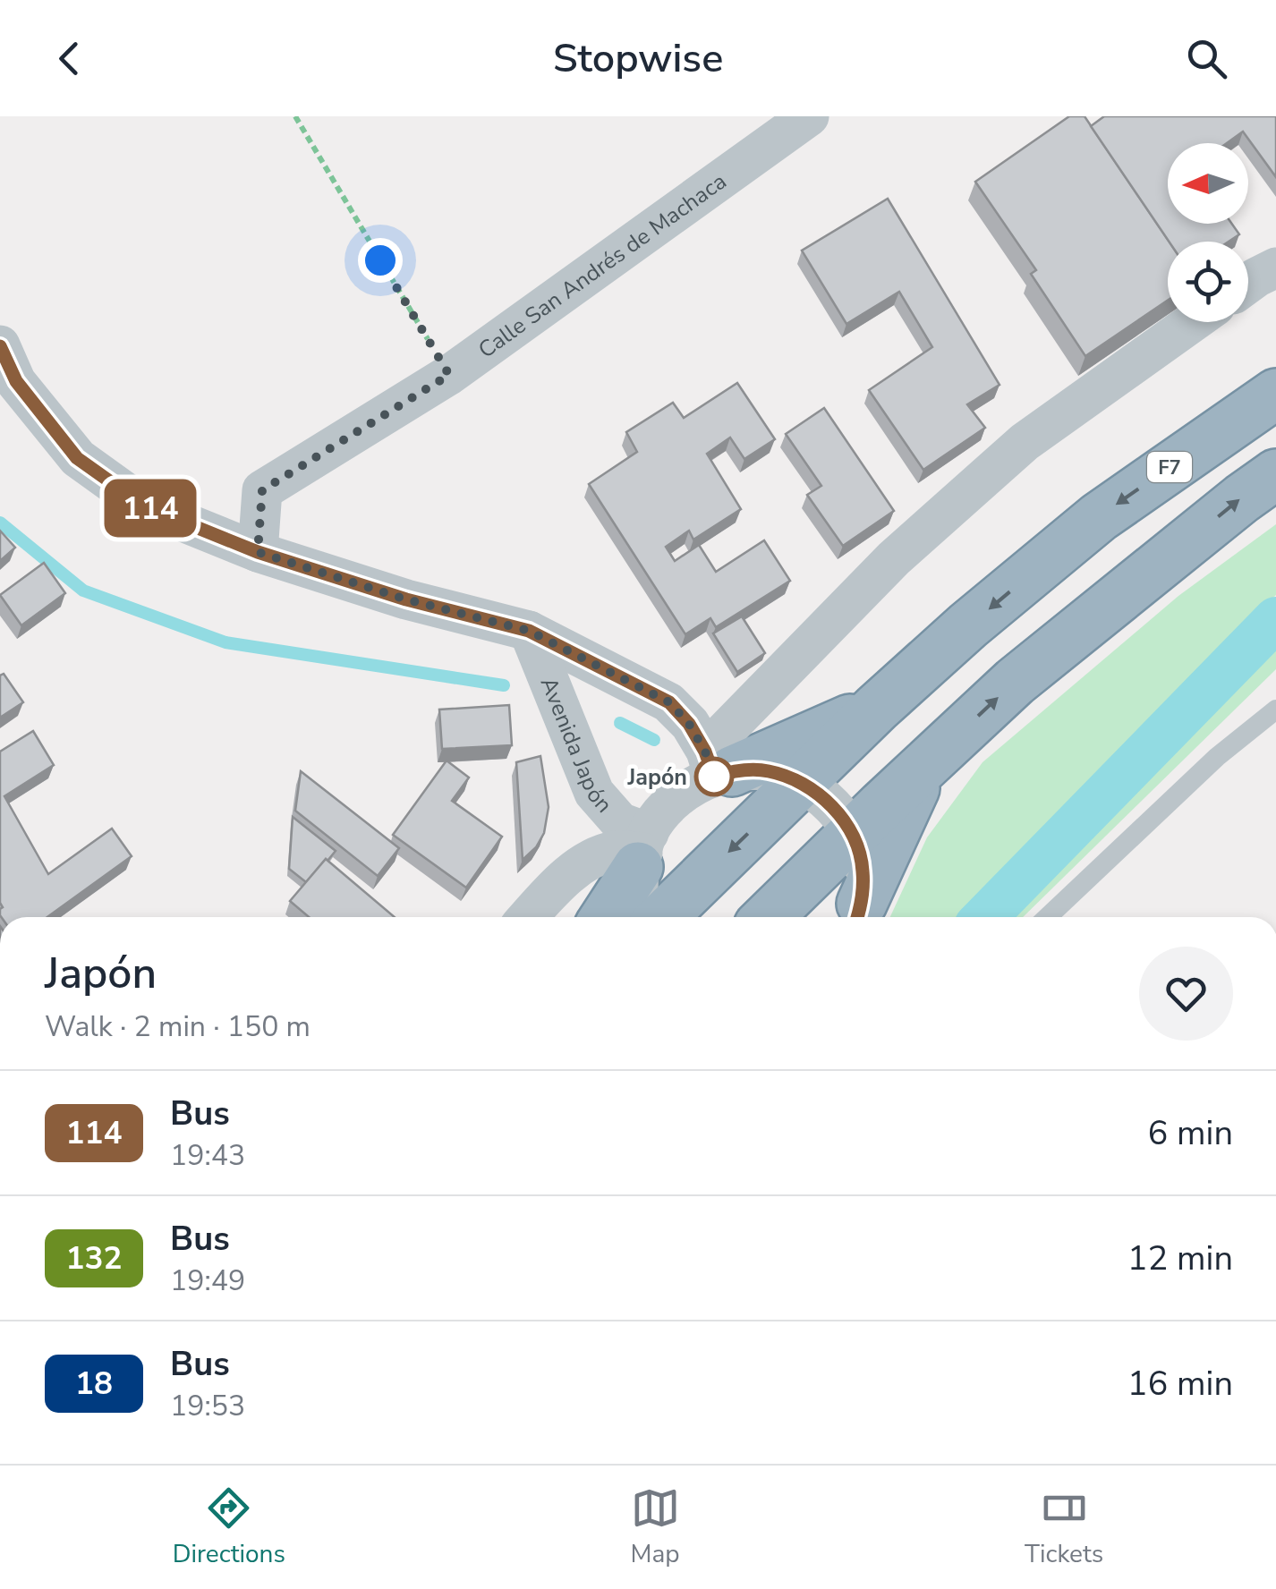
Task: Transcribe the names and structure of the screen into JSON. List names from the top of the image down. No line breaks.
{"streets":{"highway":["F7"],"street":["Calle San Andrés de Machaca","Avenida Japón"]},"crossings":[["Calle San Andrés de Machaca","Avenida Japón"]],"places":["Japón"],"lines":["bus line 114"],"north":"left","page":{"header":"Stopwise","on_map":"114","heading":["Japón","Walk · 2 min · 150 m"],"list":[{"mark":"114","name":"Bus","note":"19:43","value":"6 min"},{"mark":"132","name":"Bus","note":"19:49","value":"12 min"},{"mark":"18","name":"Bus","note":"19:53","value":"16 min"}],"tabs":["Directions","Map","Tickets"]}}
